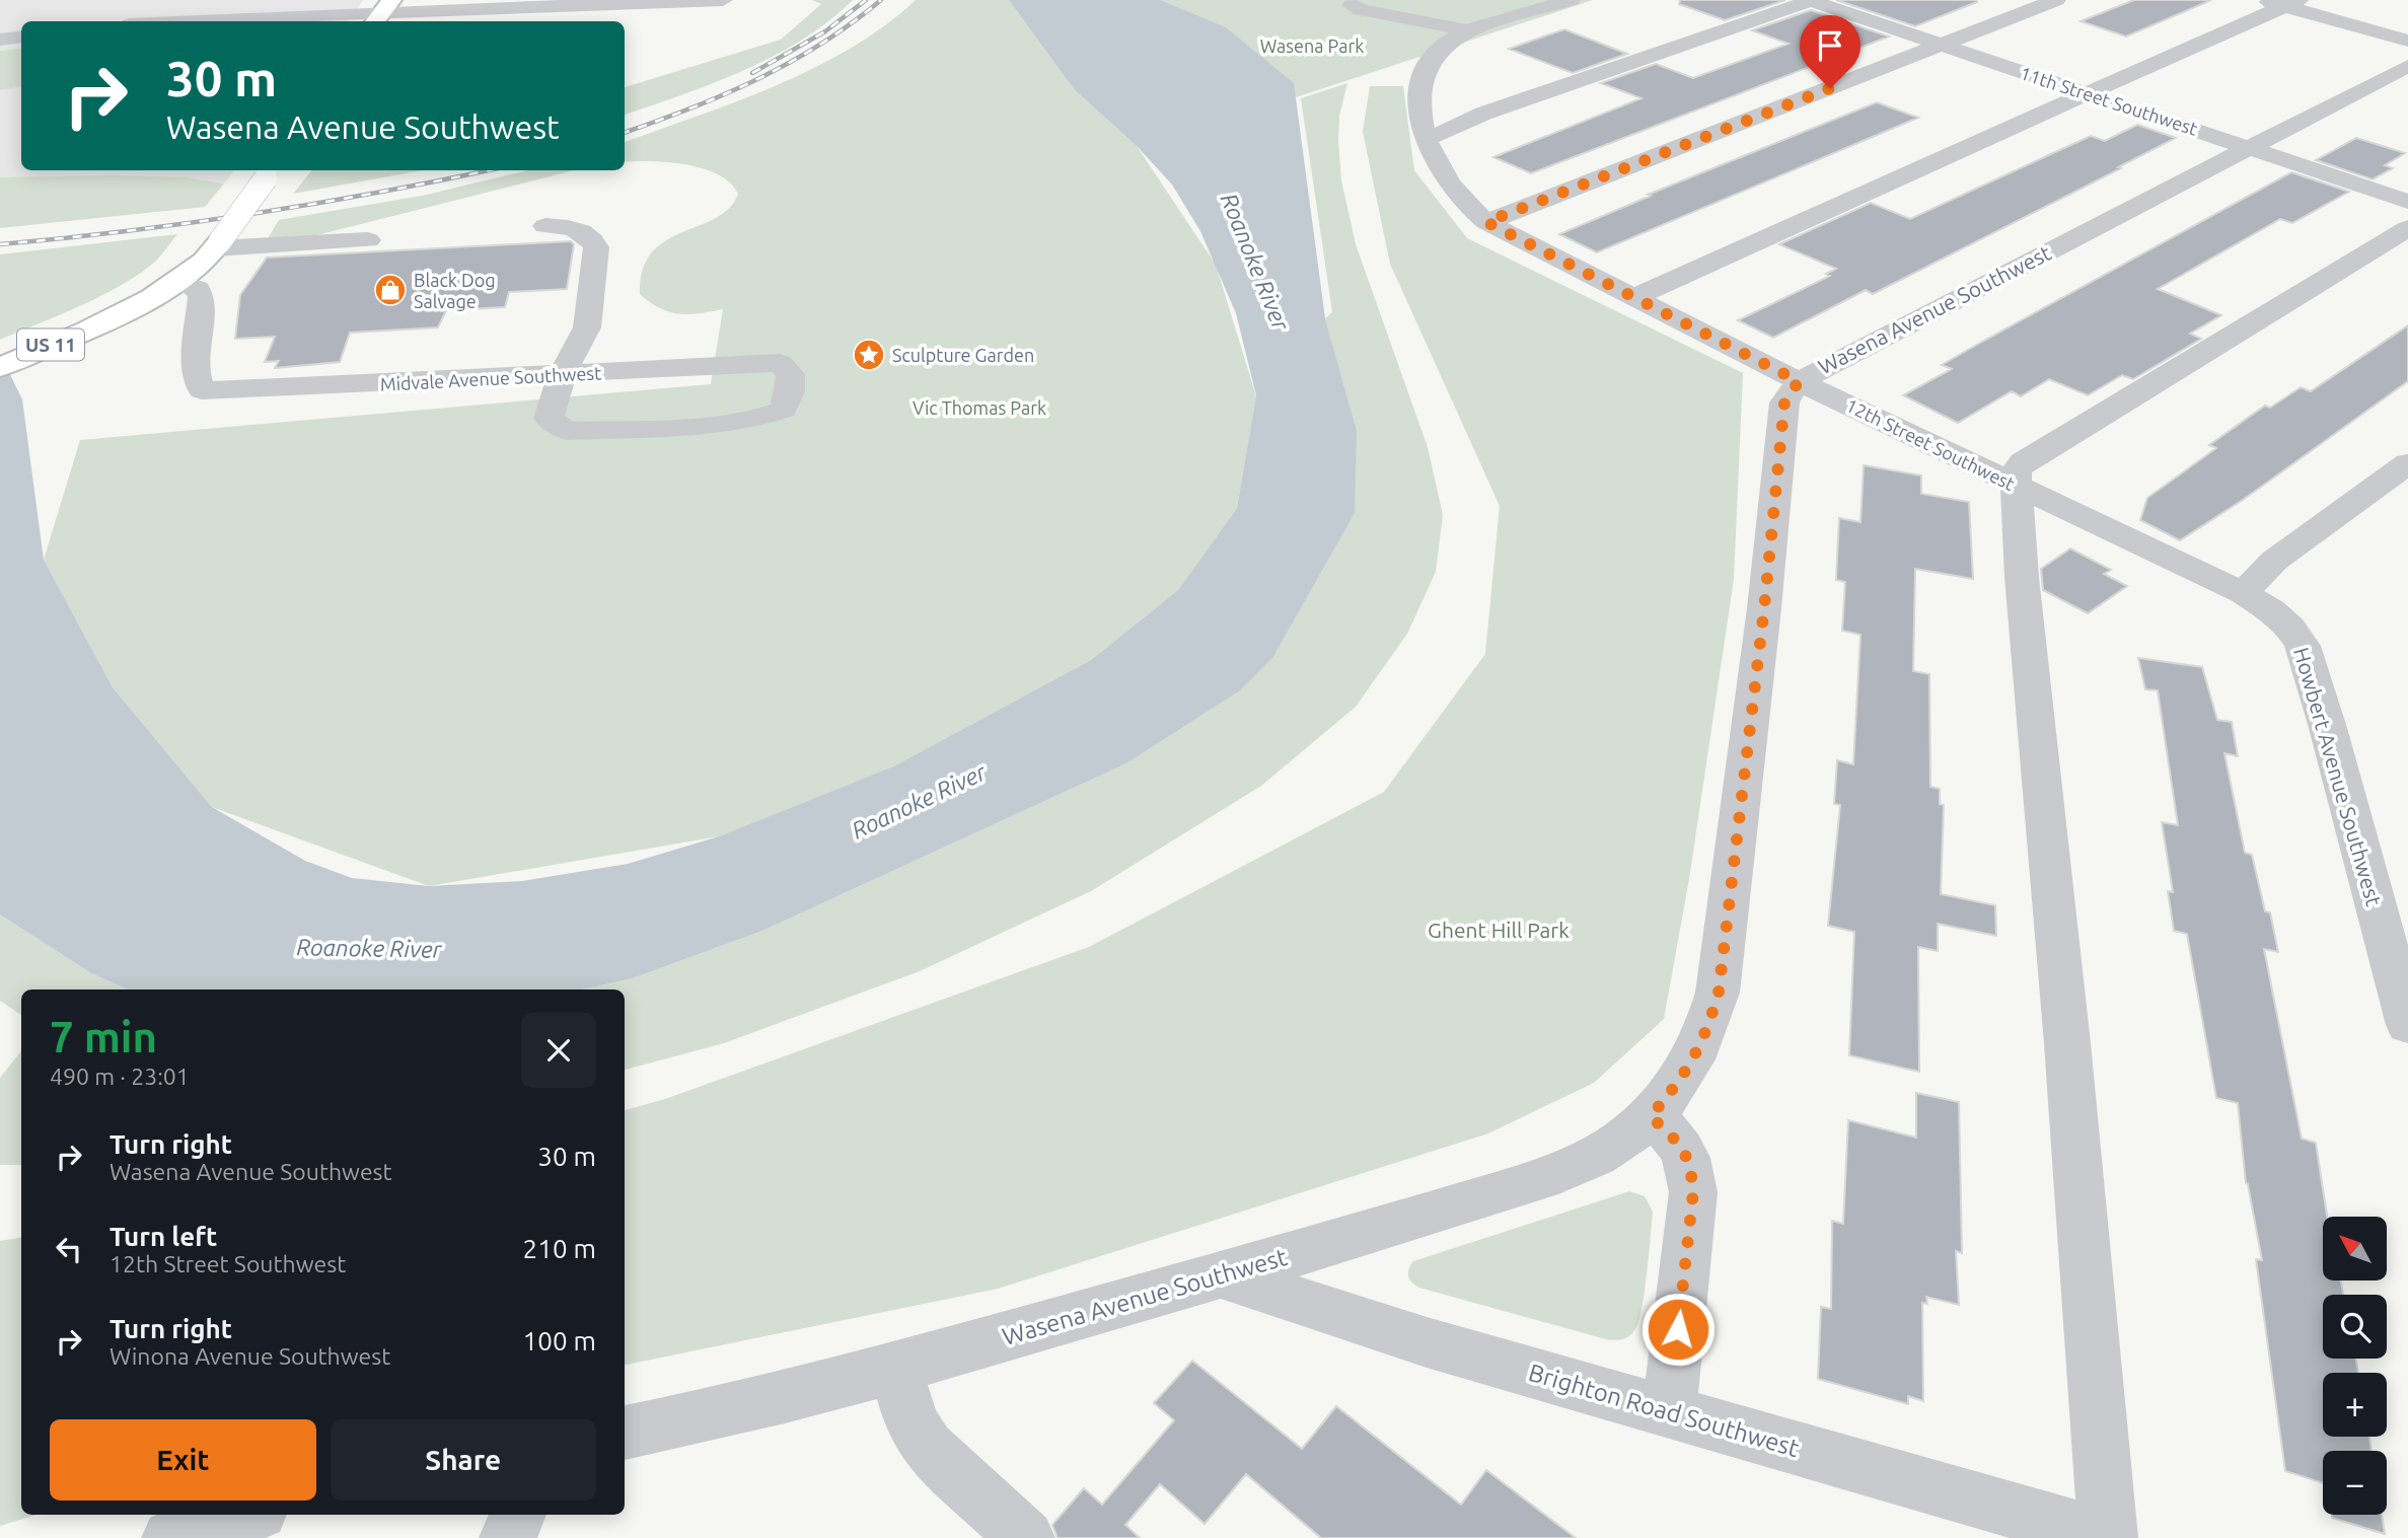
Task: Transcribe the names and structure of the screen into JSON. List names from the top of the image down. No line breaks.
{"streets":{"main road":["US 11"],"street":["11th Street Southwest","Wasena Avenue Southwest","Midvale Avenue Southwest","12th Street Southwest","Howbert Avenue Southwest","Brighton Road Southwest"]},"crossings":[["11th Street Southwest","Wasena Avenue Southwest"],["Wasena Avenue Southwest","12th Street Southwest"],["Wasena Avenue Southwest","Brighton Road Southwest"],["US 11","Midvale Avenue Southwest"],["12th Street Southwest","Howbert Avenue Southwest"]],"water":["Roanoke River"],"parks":["Wasena Park","Vic Thomas Park","Ghent Hill Park"],"places":{"shop":["Black Dog Salvage"],"place":["Sculpture Garden"]},"north":"top left","page":{"turn":["30 m","Wasena Avenue Southwest"],"heading":["7 min","490 m · 23:01"],"list":[{"name":"Turn right","note":"Wasena Avenue Southwest","value":"30 m"},{"name":"Turn left","note":"12th Street Southwest","value":"210 m"},{"name":"Turn right","note":"Winona Avenue Southwest","value":"100 m"}],"map_buttons":["+","−"],"buttons":["Exit","Share"]}}
